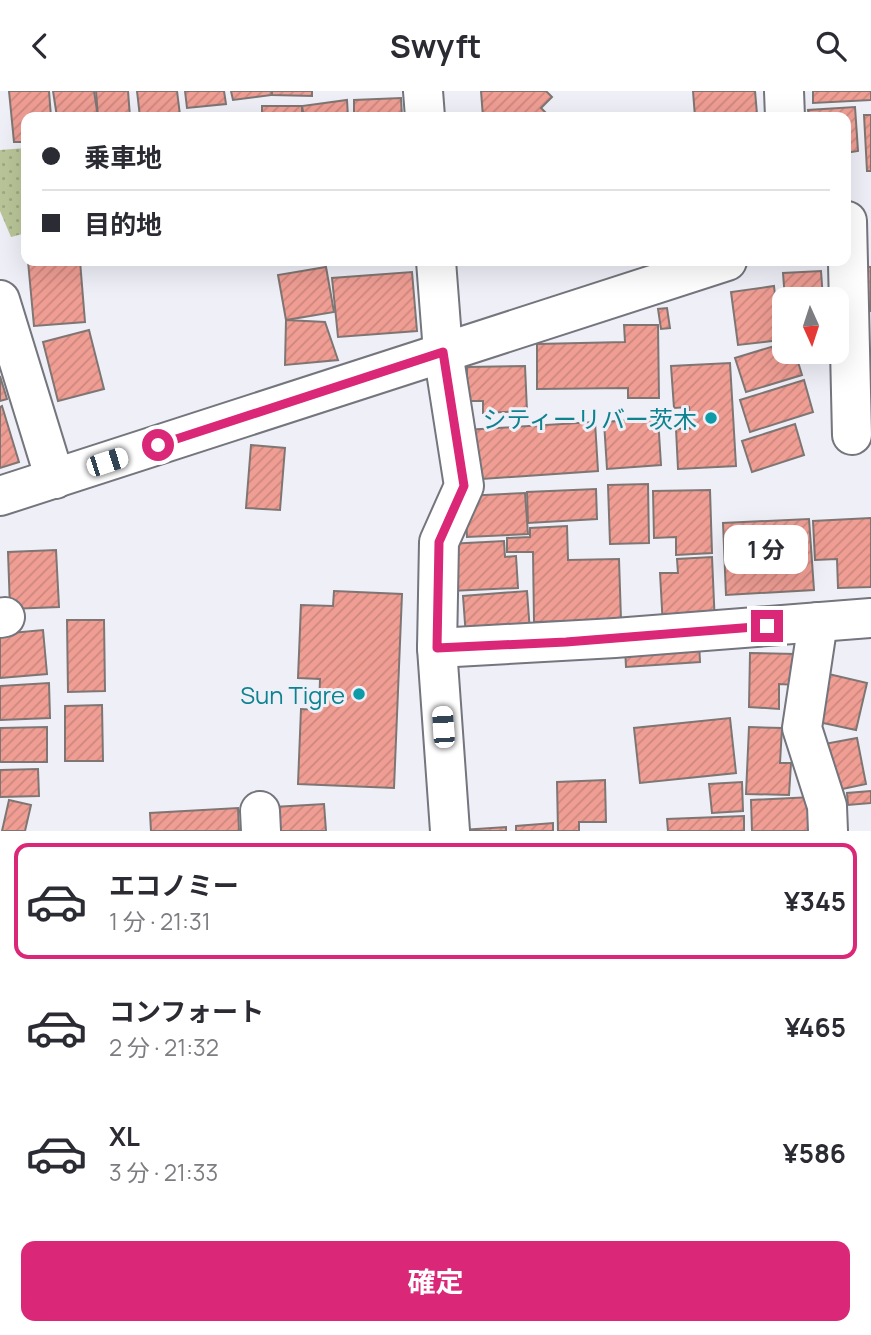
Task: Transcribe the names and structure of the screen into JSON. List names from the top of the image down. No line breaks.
{"places":["シティーリバー茨木","Sun Tigre"],"north":"bottom","page":{"header":"Swyft","banner":["乗車地","目的地"],"bubble":"1 分","list":[{"name":"エコノミー","note":"1 分 · 21:31","value":"¥345"},{"name":"コンフォート","note":"2 分 · 21:32","value":"¥465"},{"name":"XL","note":"3 分 · 21:33","value":"¥586"}],"buttons":"確定"}}
